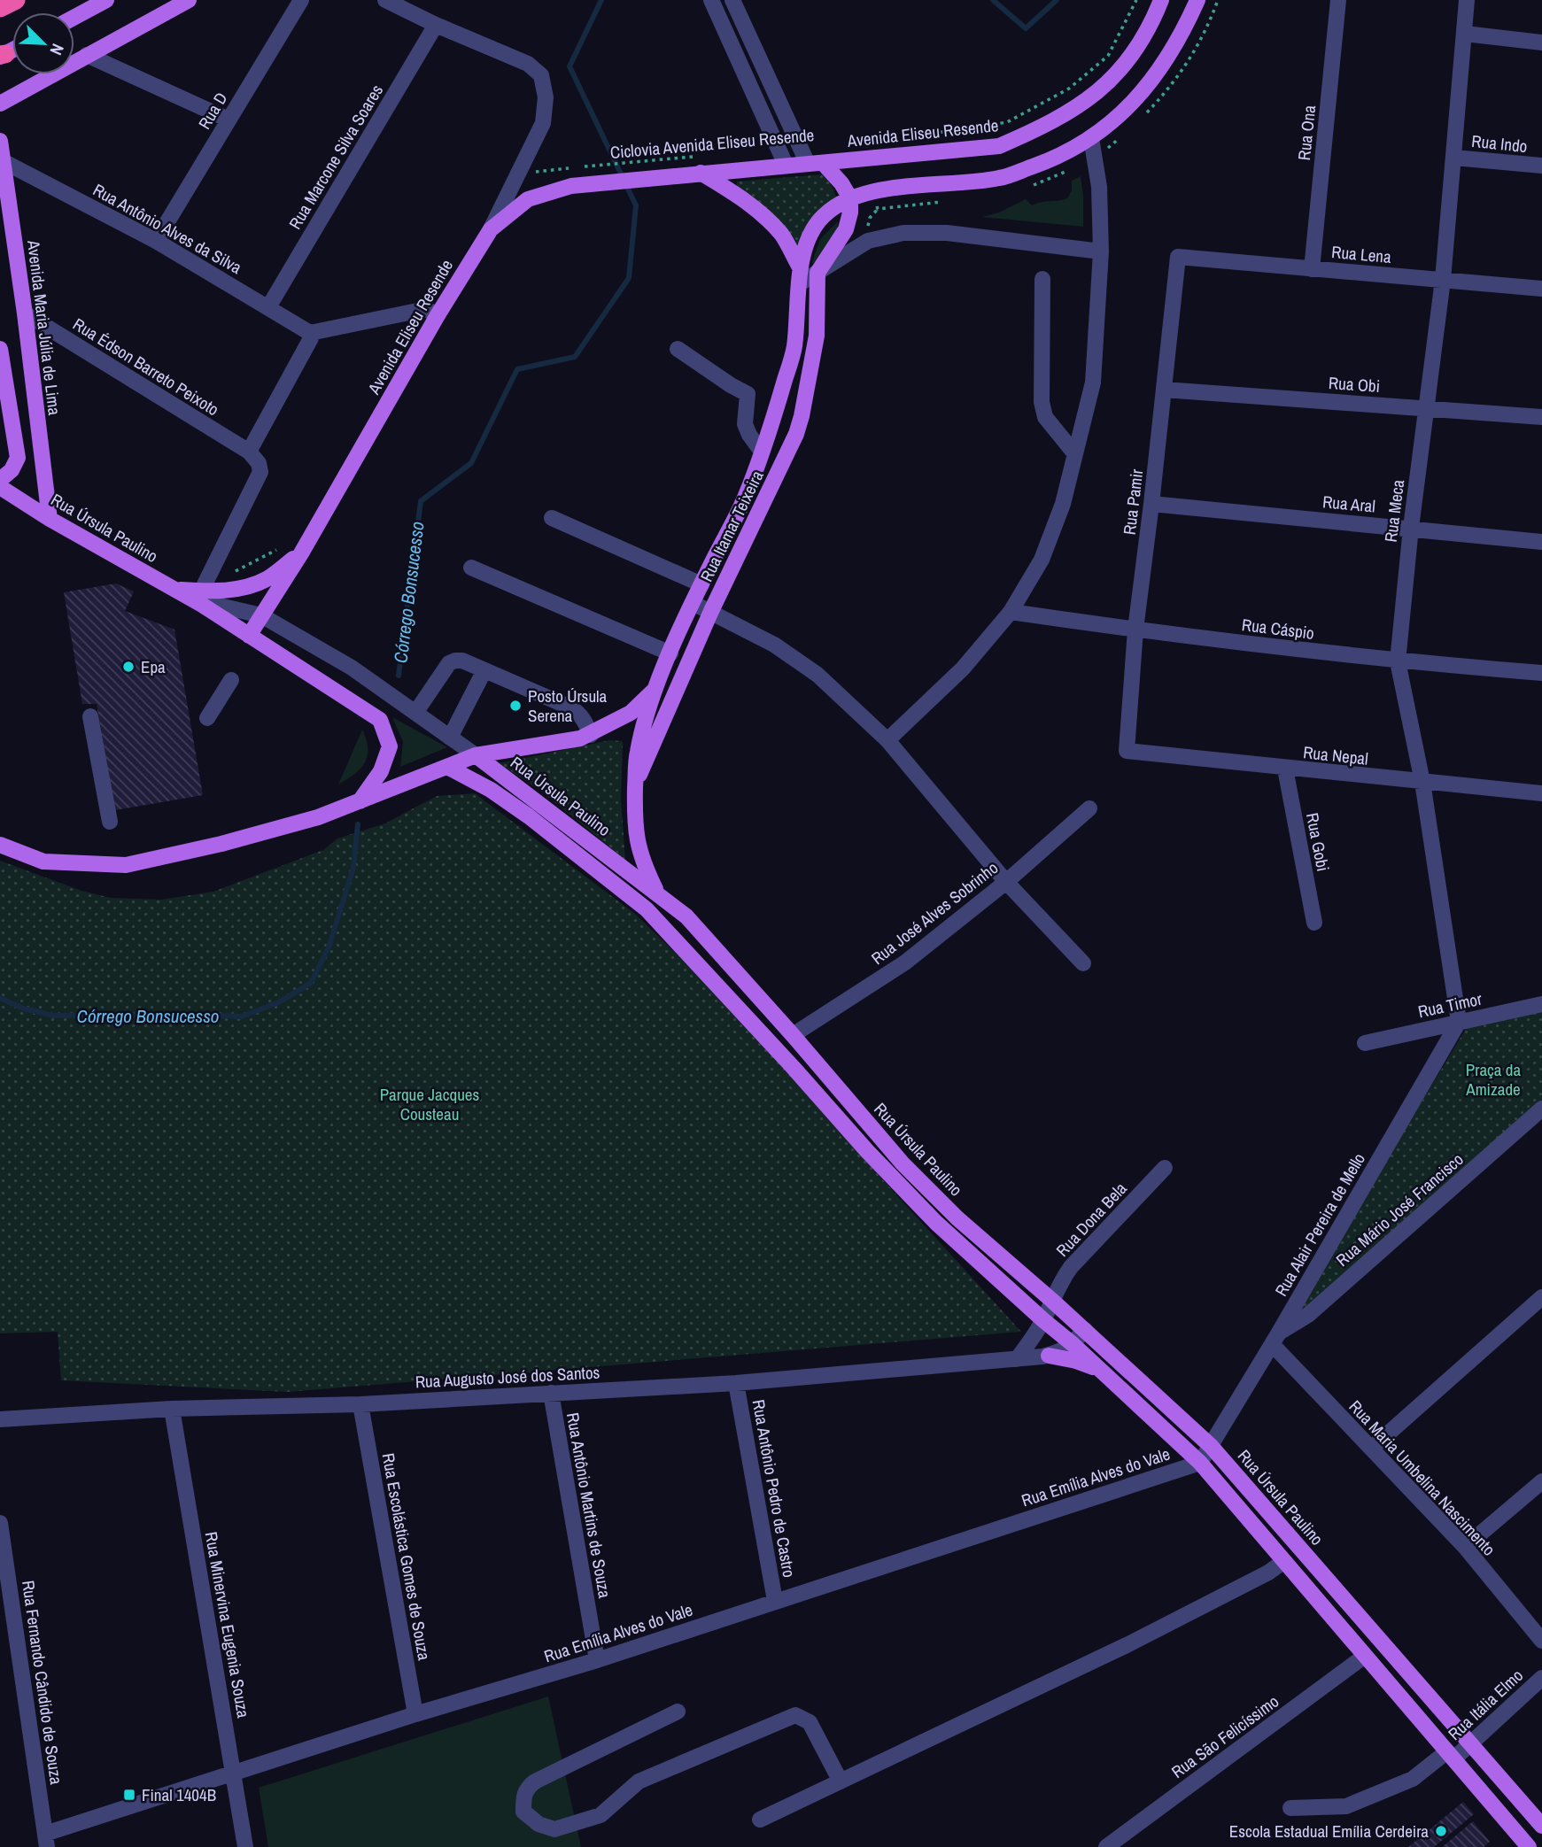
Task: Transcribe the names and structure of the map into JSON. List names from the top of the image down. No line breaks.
{"streets":{"main road":["Avenida Eliseu Resende","Avenida Maria Júlia de Lima","Rua Itamar Teixeira","Rua Úrsula Paulino"],"street":["Rua D","Rua Ona","Rua Indo","Rua Marcone Silva Soares","Rua Antônio Alves da Silva","Rua Lena","Rua Édson Barreto Peixoto","Rua Obi","Rua Pamir","Rua Aral","Rua Meca","Rua Cáspio","Rua Nepal","Rua Gobi","Rua José Alves Sobrinho","Rua Timor","Rua Mário José Francisco","Rua Dona Bela","Rua Alair Pereira de Mello","Rua Augusto José dos Santos","Rua Emília Alves do Vale","Rua Maria Umbelina Nascimento","Rua Antônio Pedro de Castro","Rua Antônio Martins de Souza","Rua Escolástica Gomes de Souza","Rua Minervina Eugenia Souza","Rua Fernando Cândido de Souza","Rua Itália Elmo","Rua São Felicíssimo"],"path":["Ciclovia Avenida Eliseu Resende"]},"crossings":[["Rua D","Rua Antônio Alves da Silva"],["Avenida Eliseu Resende","Rua Úrsula Paulino"],["Rua Ona","Rua Lena"],["Rua Indo","Rua Meca"],["Rua Marcone Silva Soares","Rua Antônio Alves da Silva"],["Rua Antônio Alves da Silva","Avenida Maria Júlia de Lima"],["Rua Lena","Rua Pamir"],["Rua Lena","Rua Meca"],["Avenida Maria Júlia de Lima","Rua Édson Barreto Peixoto"],["Avenida Maria Júlia de Lima","Rua Úrsula Paulino"],["Rua Obi","Rua Pamir"],["Rua Obi","Rua Meca"],["Rua Pamir","Rua Aral"],["Rua Pamir","Rua Cáspio"],["Rua Pamir","Rua Nepal"],["Rua Aral","Rua Meca"],["Rua Meca","Rua Cáspio"],["Rua Meca","Rua Nepal"],["Rua Meca","Rua Timor"],["Rua Meca","Rua Alair Pereira de Mello"],["Rua Itamar Teixeira","Rua Úrsula Paulino"],["Rua Úrsula Paulino","Rua José Alves Sobrinho"],["Rua Úrsula Paulino","Rua Dona Bela"],["Rua Úrsula Paulino","Rua Alair Pereira de Mello"],["Rua Úrsula Paulino","Rua Augusto José dos Santos"],["Rua Úrsula Paulino","Rua Emília Alves do Vale"],["Rua Úrsula Paulino","Rua Itália Elmo"],["Rua Úrsula Paulino","Rua São Felicíssimo"],["Rua Nepal","Rua Gobi"],["Rua Timor","Rua Alair Pereira de Mello"],["Rua Mário José Francisco","Rua Alair Pereira de Mello"],["Rua Mário José Francisco","Rua Maria Umbelina Nascimento"],["Rua Alair Pereira de Mello","Rua Emília Alves do Vale"],["Rua Alair Pereira de Mello","Rua Maria Umbelina Nascimento"],["Rua Augusto José dos Santos","Rua Antônio Pedro de Castro"],["Rua Augusto José dos Santos","Rua Antônio Martins de Souza"],["Rua Augusto José dos Santos","Rua Escolástica Gomes de Souza"],["Rua Augusto José dos Santos","Rua Minervina Eugenia Souza"],["Rua Emília Alves do Vale","Rua Antônio Pedro de Castro"],["Rua Emília Alves do Vale","Rua Antônio Martins de Souza"],["Rua Emília Alves do Vale","Rua Escolástica Gomes de Souza"],["Rua Emília Alves do Vale","Rua Minervina Eugenia Souza"],["Rua Emília Alves do Vale","Rua Fernando Cândido de Souza"]],"water":["Córrego Bonsucesso"],"parks":["Praça da Amizade","Parque Jacques Cousteau"],"places":{"other":["Epa","Posto Úrsula Serena","Escola Estadual Emília Cerdeira"],"transit":["Final 1404B"]},"north":"bottom right"}
